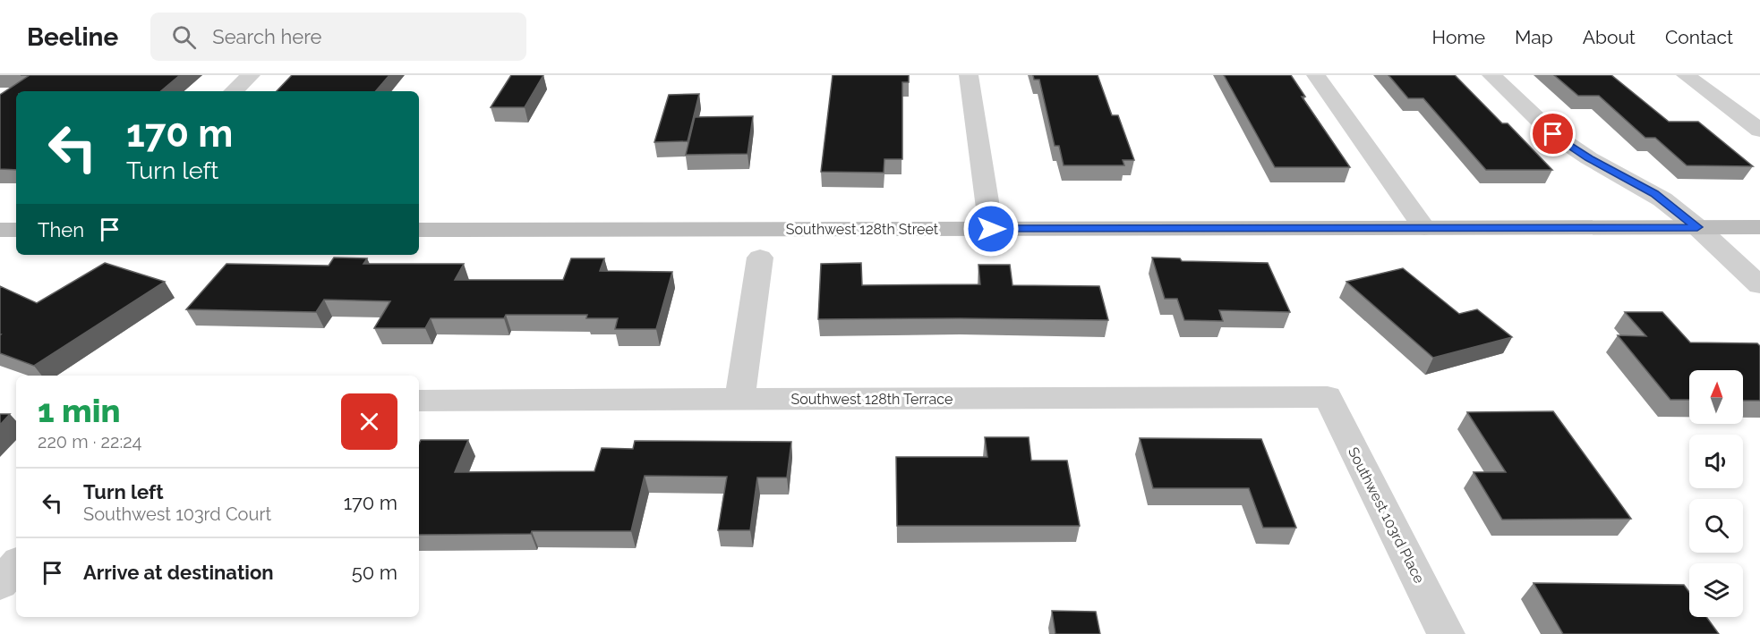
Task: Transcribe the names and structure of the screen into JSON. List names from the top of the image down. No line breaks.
{"streets":{"street":["Southwest 128th Street","Southwest 128th Terrace","Southwest 103rd Place"]},"crossings":[["Southwest 128th Terrace","Southwest 103rd Place"]],"north":"top","page":{"header":"Beeline","search":"Search here","nav":["Home","Map","About","Contact"],"turn":["170 m","Turn left"],"then":"Then","heading":["1 min","220 m · 22:24"],"list":[{"name":"Turn left","note":"Southwest 103rd Court","value":"170 m"},{"name":"Arrive at destination","value":"50 m"}]}}
